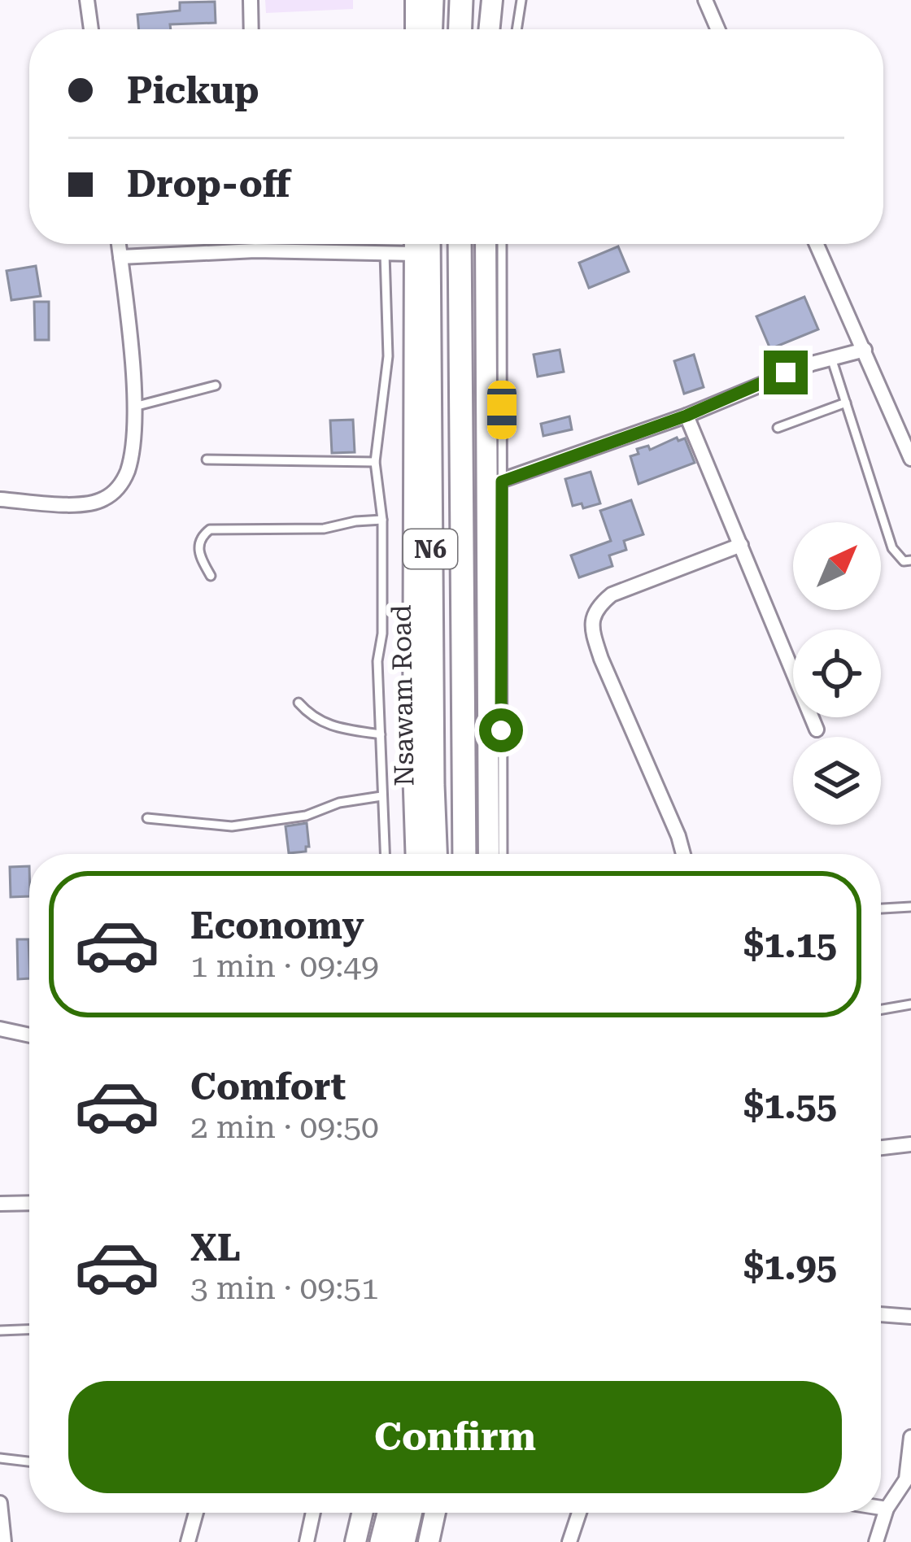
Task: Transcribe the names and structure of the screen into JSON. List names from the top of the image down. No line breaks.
{"streets":{"highway":["N6","Nsawam Road"]},"north":"top right","page":{"banner":["Pickup","Drop-off"],"list":[{"name":"Economy","note":"1 min · 09:49","value":"$1.15"},{"name":"Comfort","note":"2 min · 09:50","value":"$1.55"},{"name":"XL","note":"3 min · 09:51","value":"$1.95"}],"buttons":"Confirm"}}
